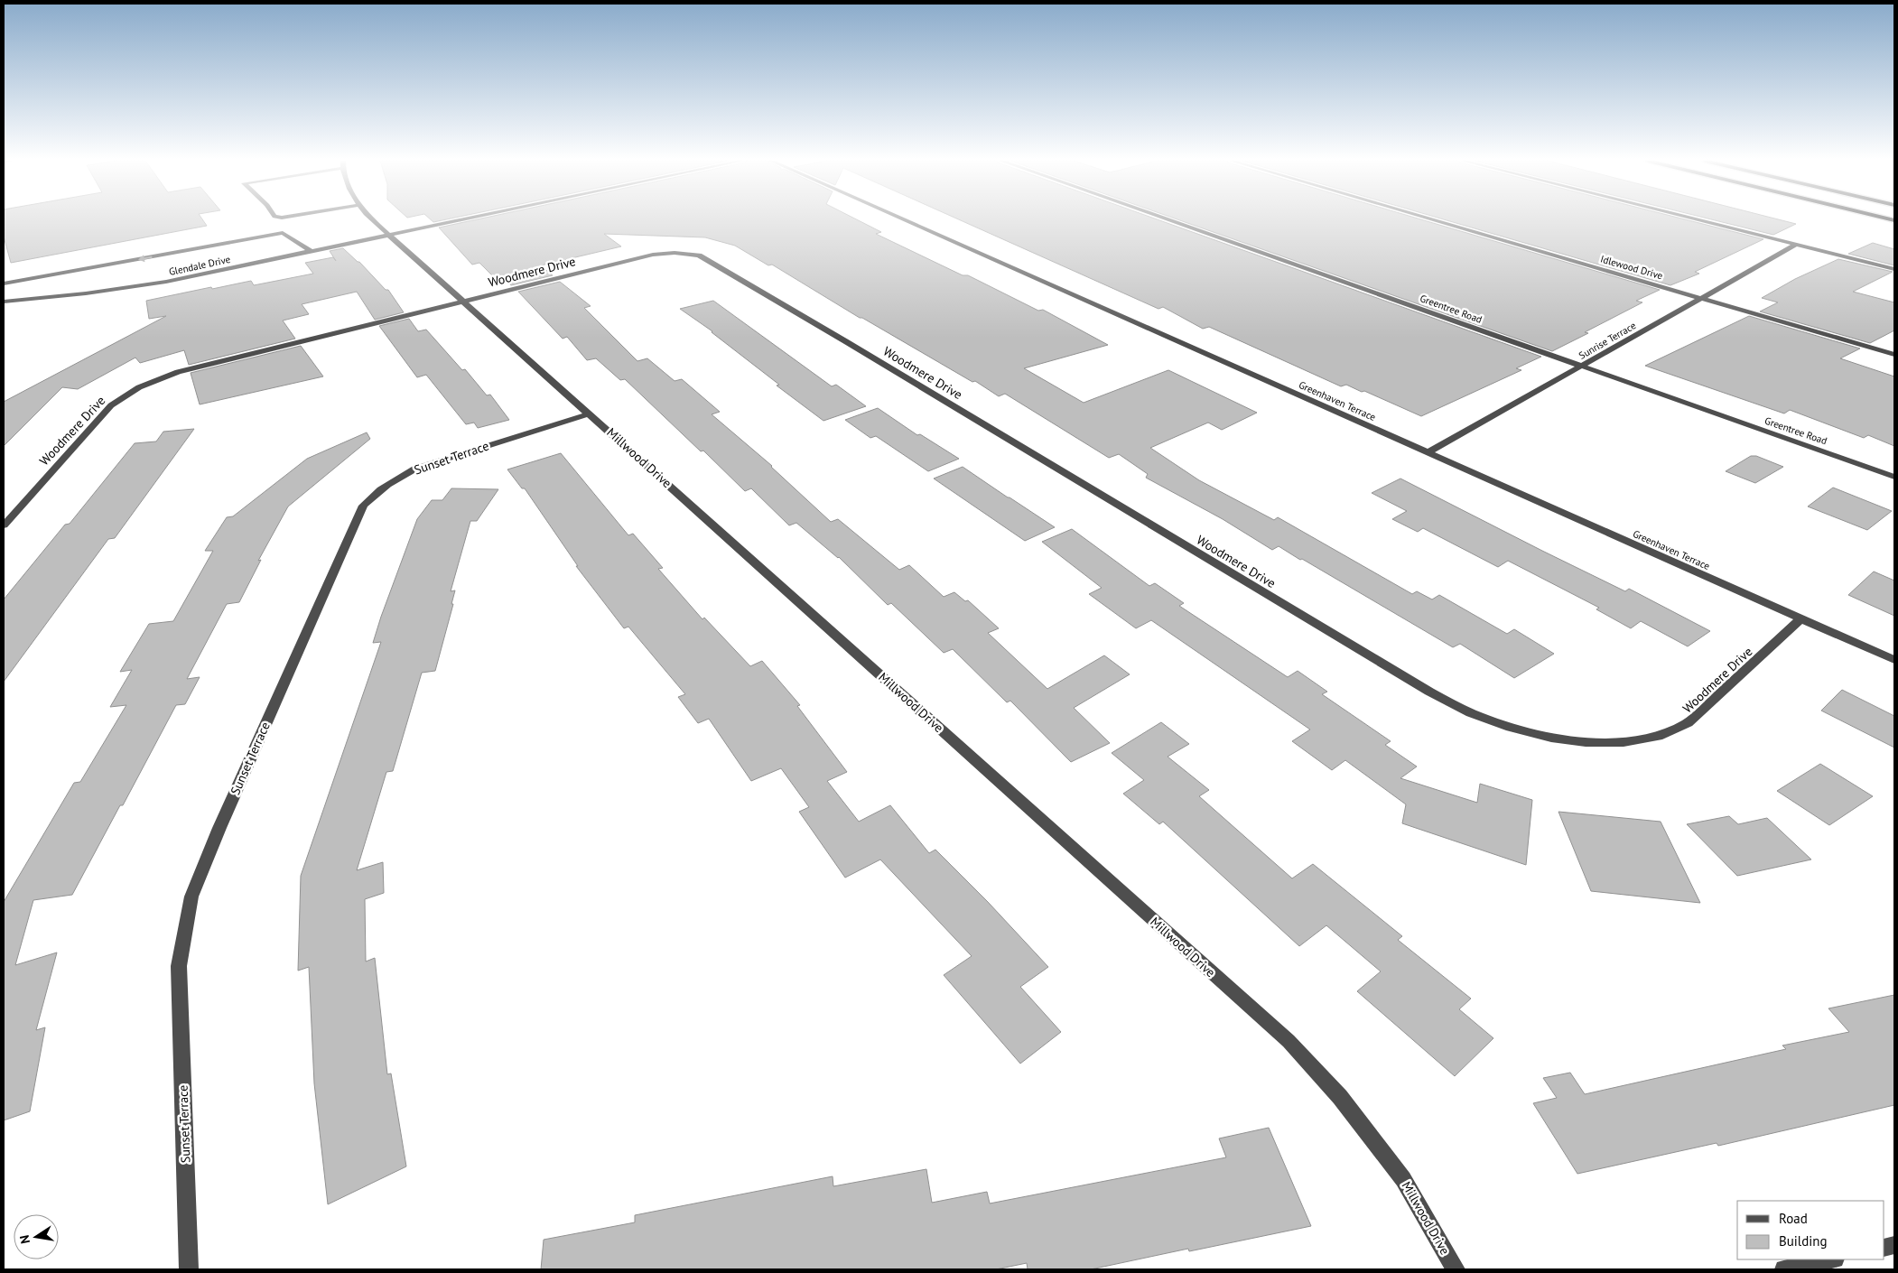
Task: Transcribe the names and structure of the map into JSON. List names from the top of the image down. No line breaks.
{"streets":{"street":["Glendale Drive","Idlewood Drive","Woodmere Drive","Greentree Road","Sunrise Terrace","Greenhaven Terrace","Sunset Terrace","Millwood Drive"]},"crossings":[["Glendale Drive","Millwood Drive"],["Idlewood Drive","Sunrise Terrace"],["Woodmere Drive","Greenhaven Terrace"],["Woodmere Drive","Millwood Drive"],["Greentree Road","Sunrise Terrace"],["Sunrise Terrace","Greenhaven Terrace"],["Sunset Terrace","Millwood Drive"]],"legend":["Road","Building"],"north":"left"}
